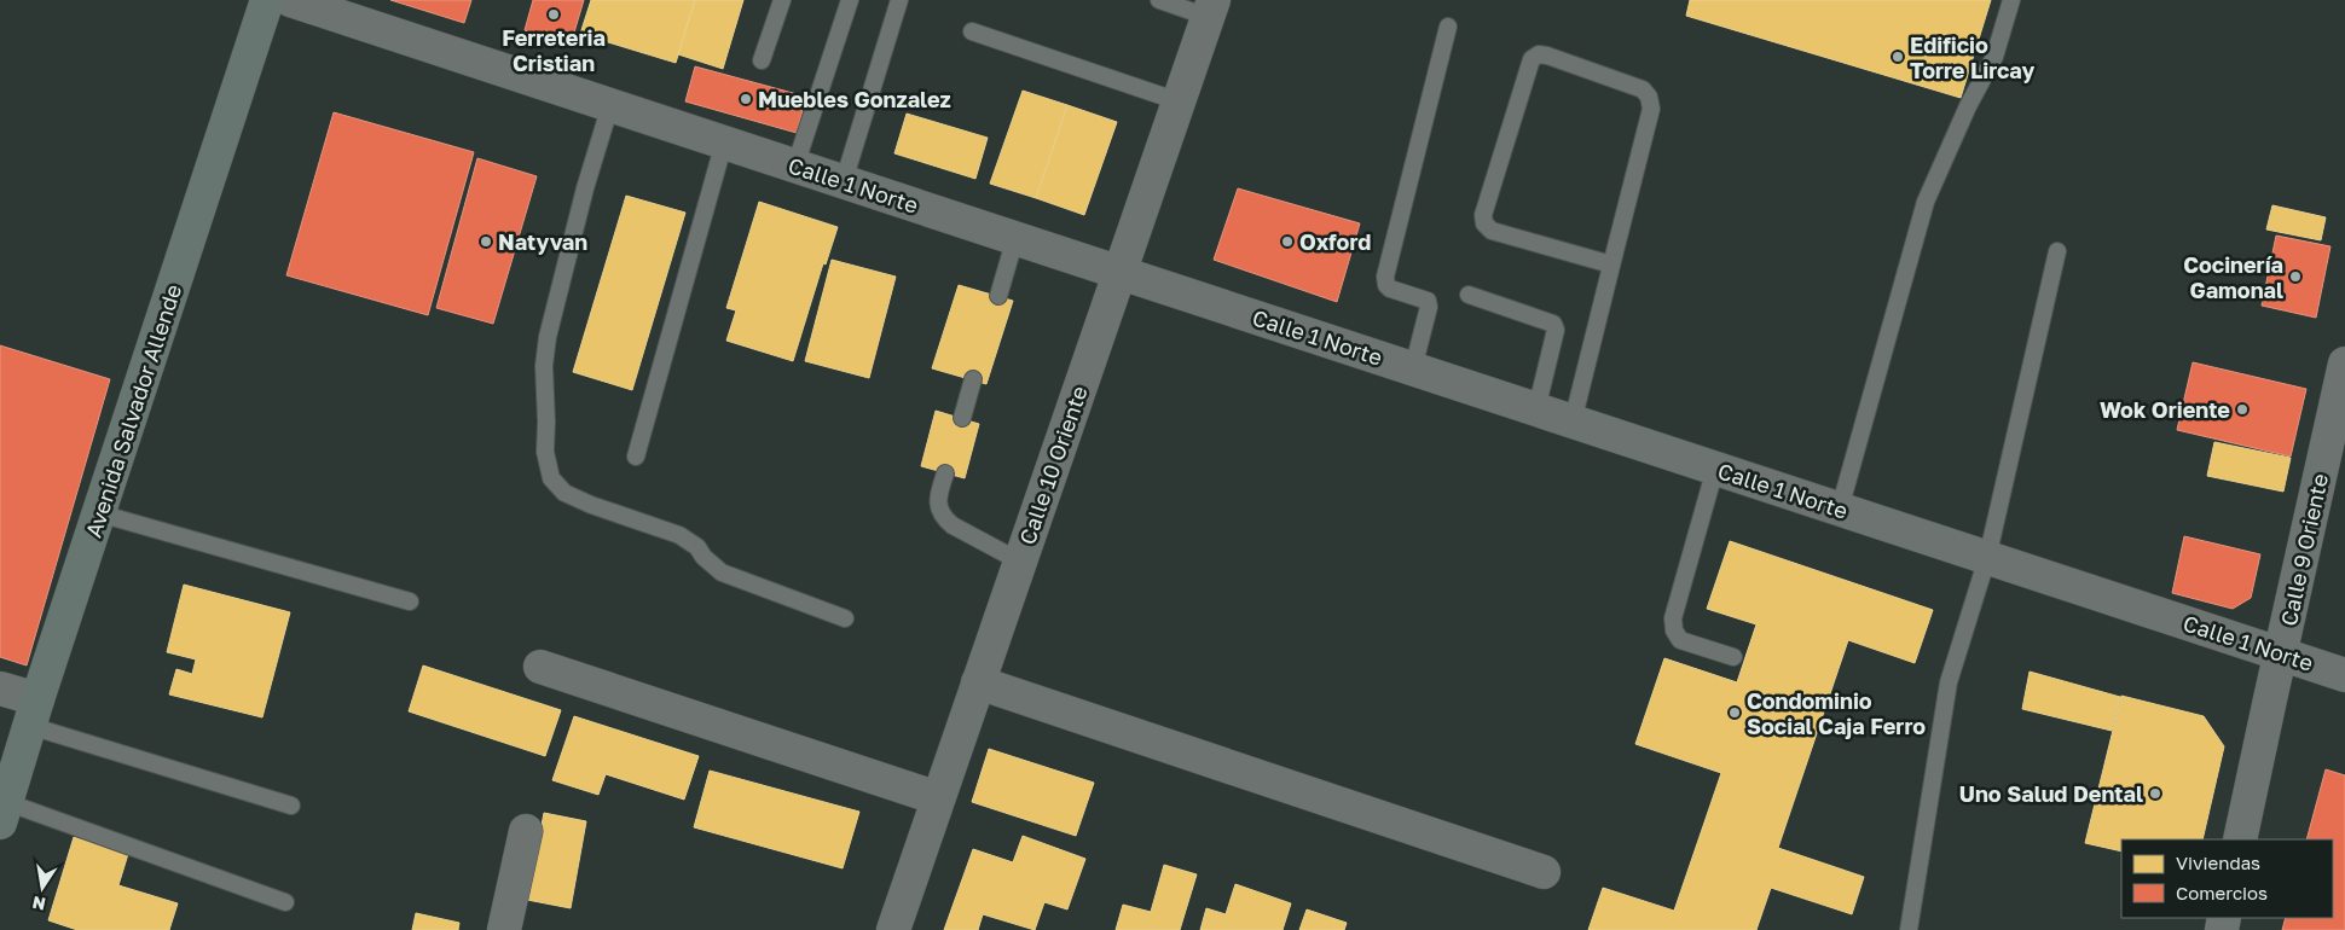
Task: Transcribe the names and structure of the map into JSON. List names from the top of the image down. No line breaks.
{"streets":{"main road":["Avenida Salvador Allende"],"street":["Calle 1 Norte","Calle 10 Oriente","Calle 9 Oriente"]},"crossings":[["Calle 1 Norte","Calle 10 Oriente"],["Calle 1 Norte","Calle 9 Oriente"]],"places":["Ferreteria Cristian","Edificio Torre Lircay","Muebles Gonzalez","Natyvan","Oxford","Cocinería Gamonal","Wok Oriente","Condominio Social Caja Ferro","Uno Salud Dental"],"legend":["Viviendas","Comercios"],"north":"bottom"}
